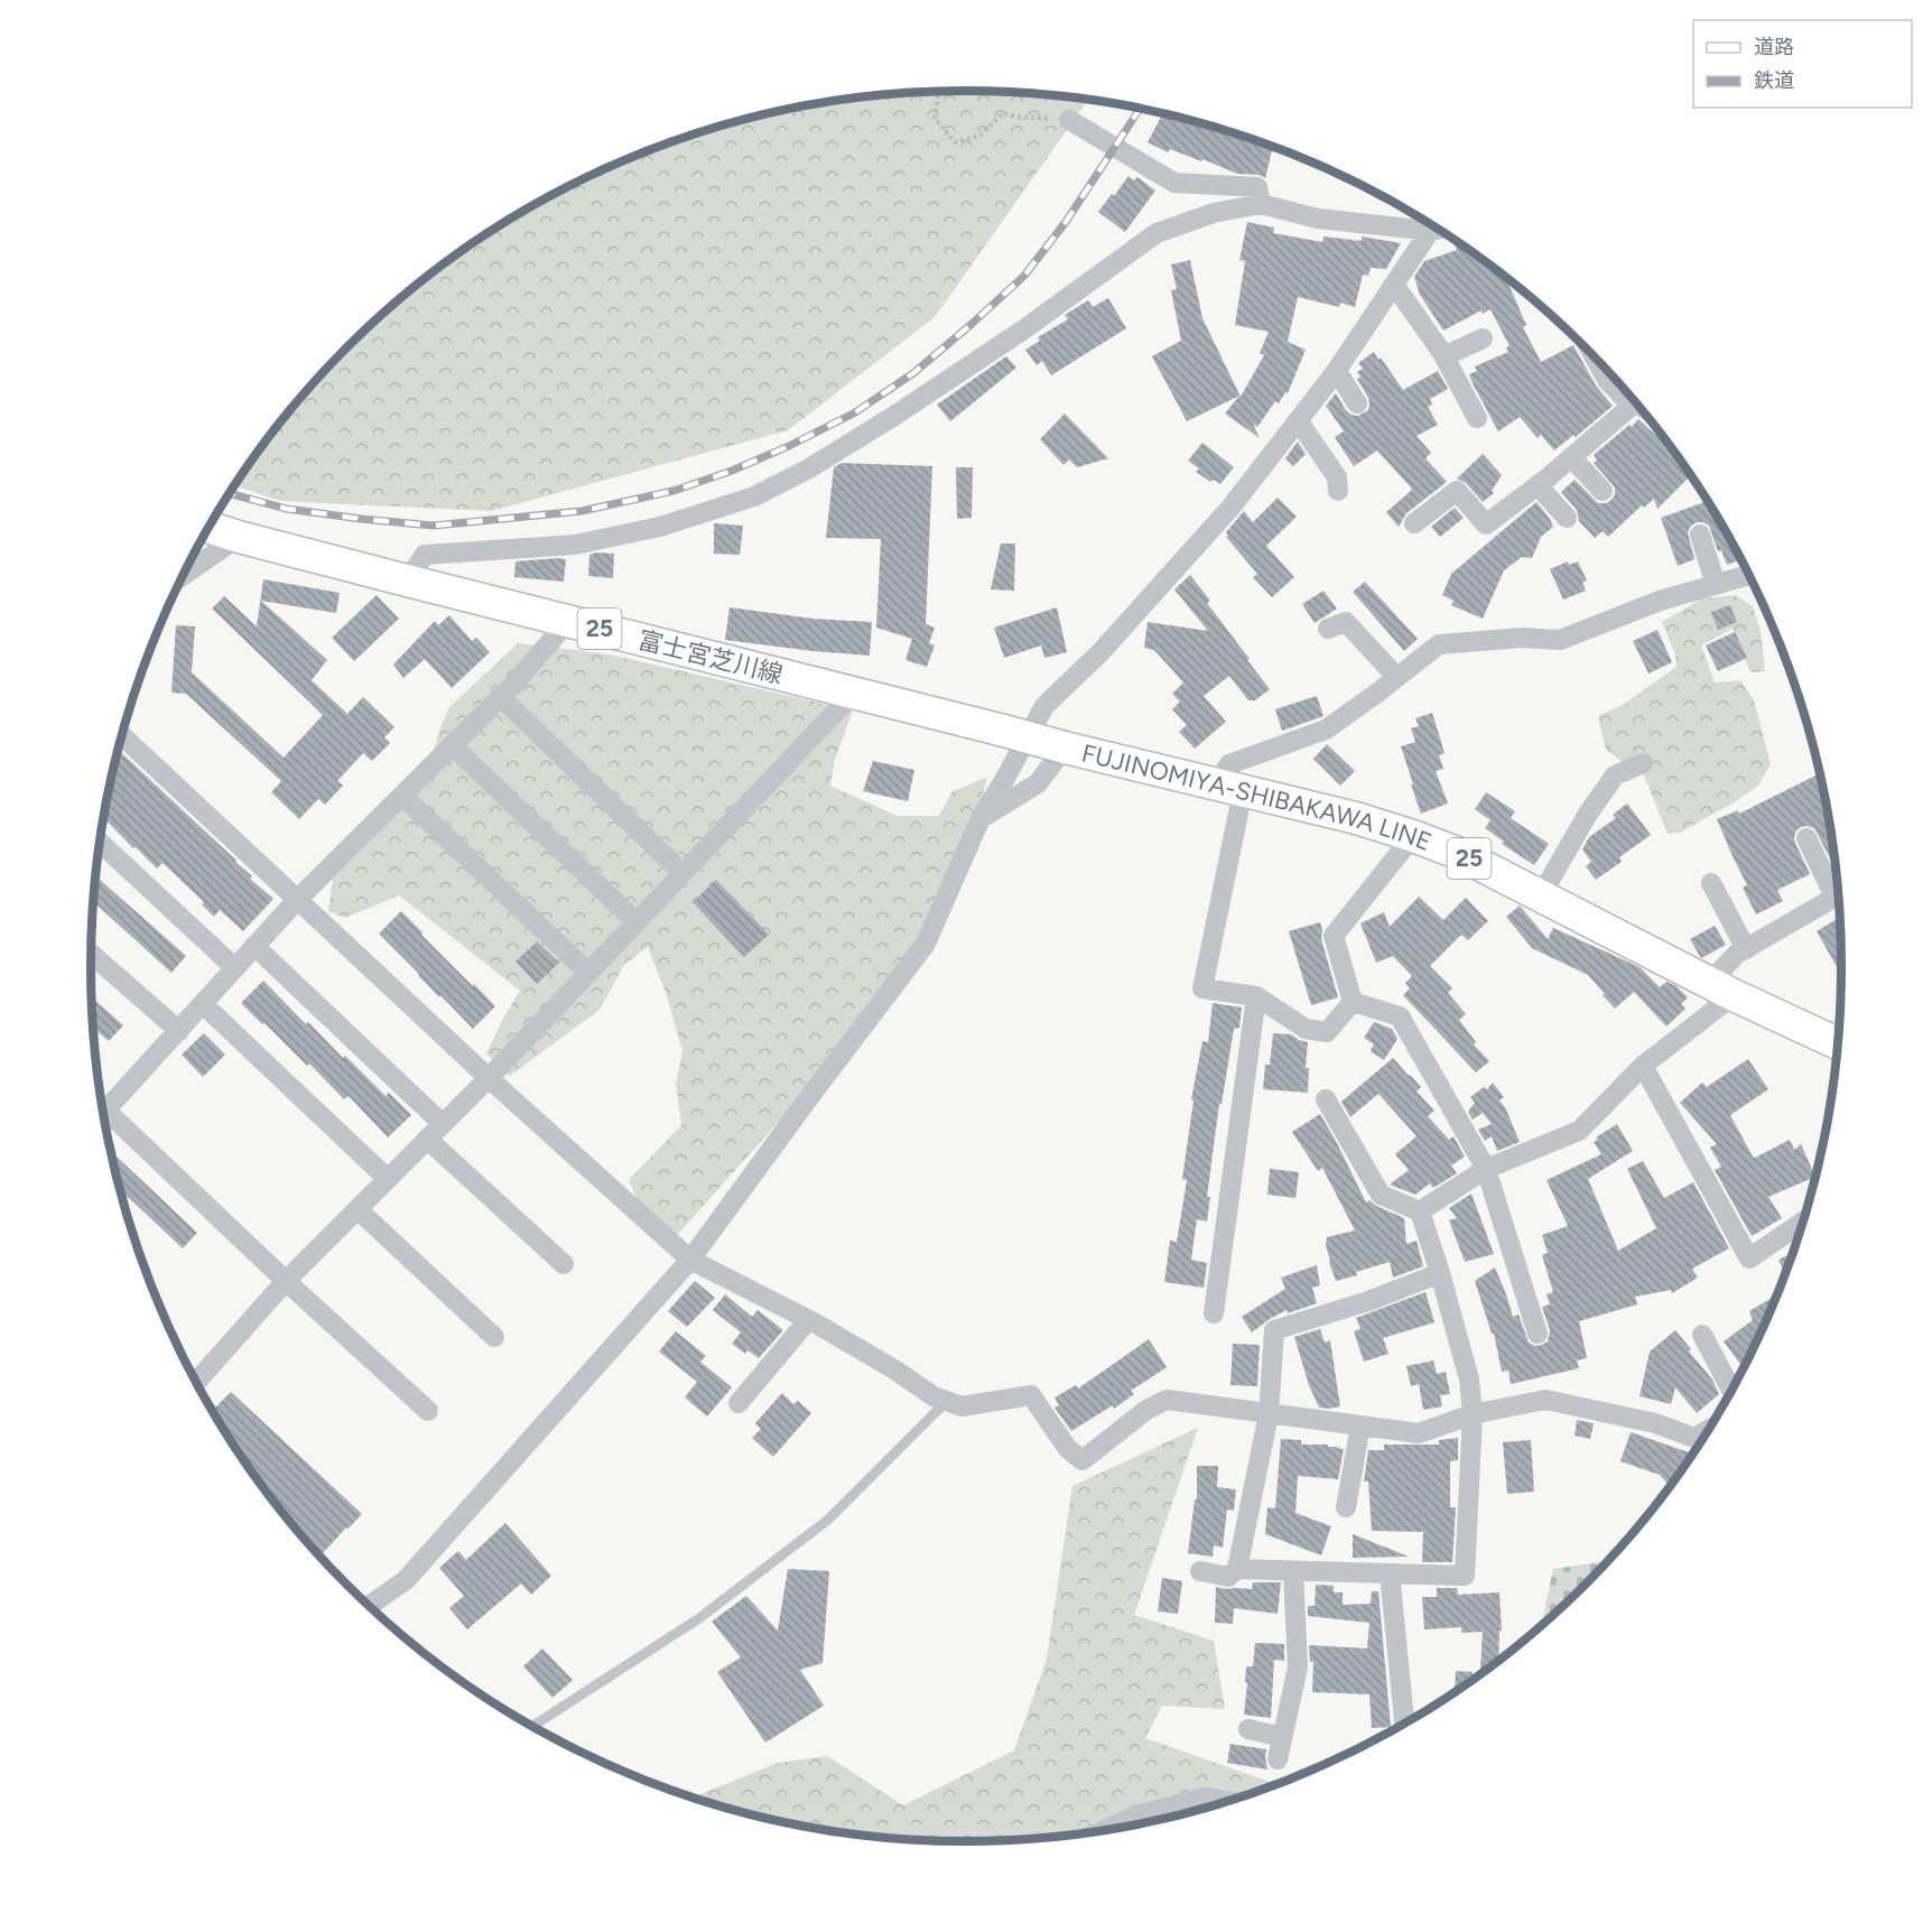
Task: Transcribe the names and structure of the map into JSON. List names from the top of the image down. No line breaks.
{"streets":{"main road":["25","富士宮芝川線","FUJINOMIYA-SHIBAKAWA LINE"]},"crossings":[["富士宮芝川線","FUJINOMIYA-SHIBAKAWA LINE"]],"legend":["道路","鉄道"]}
